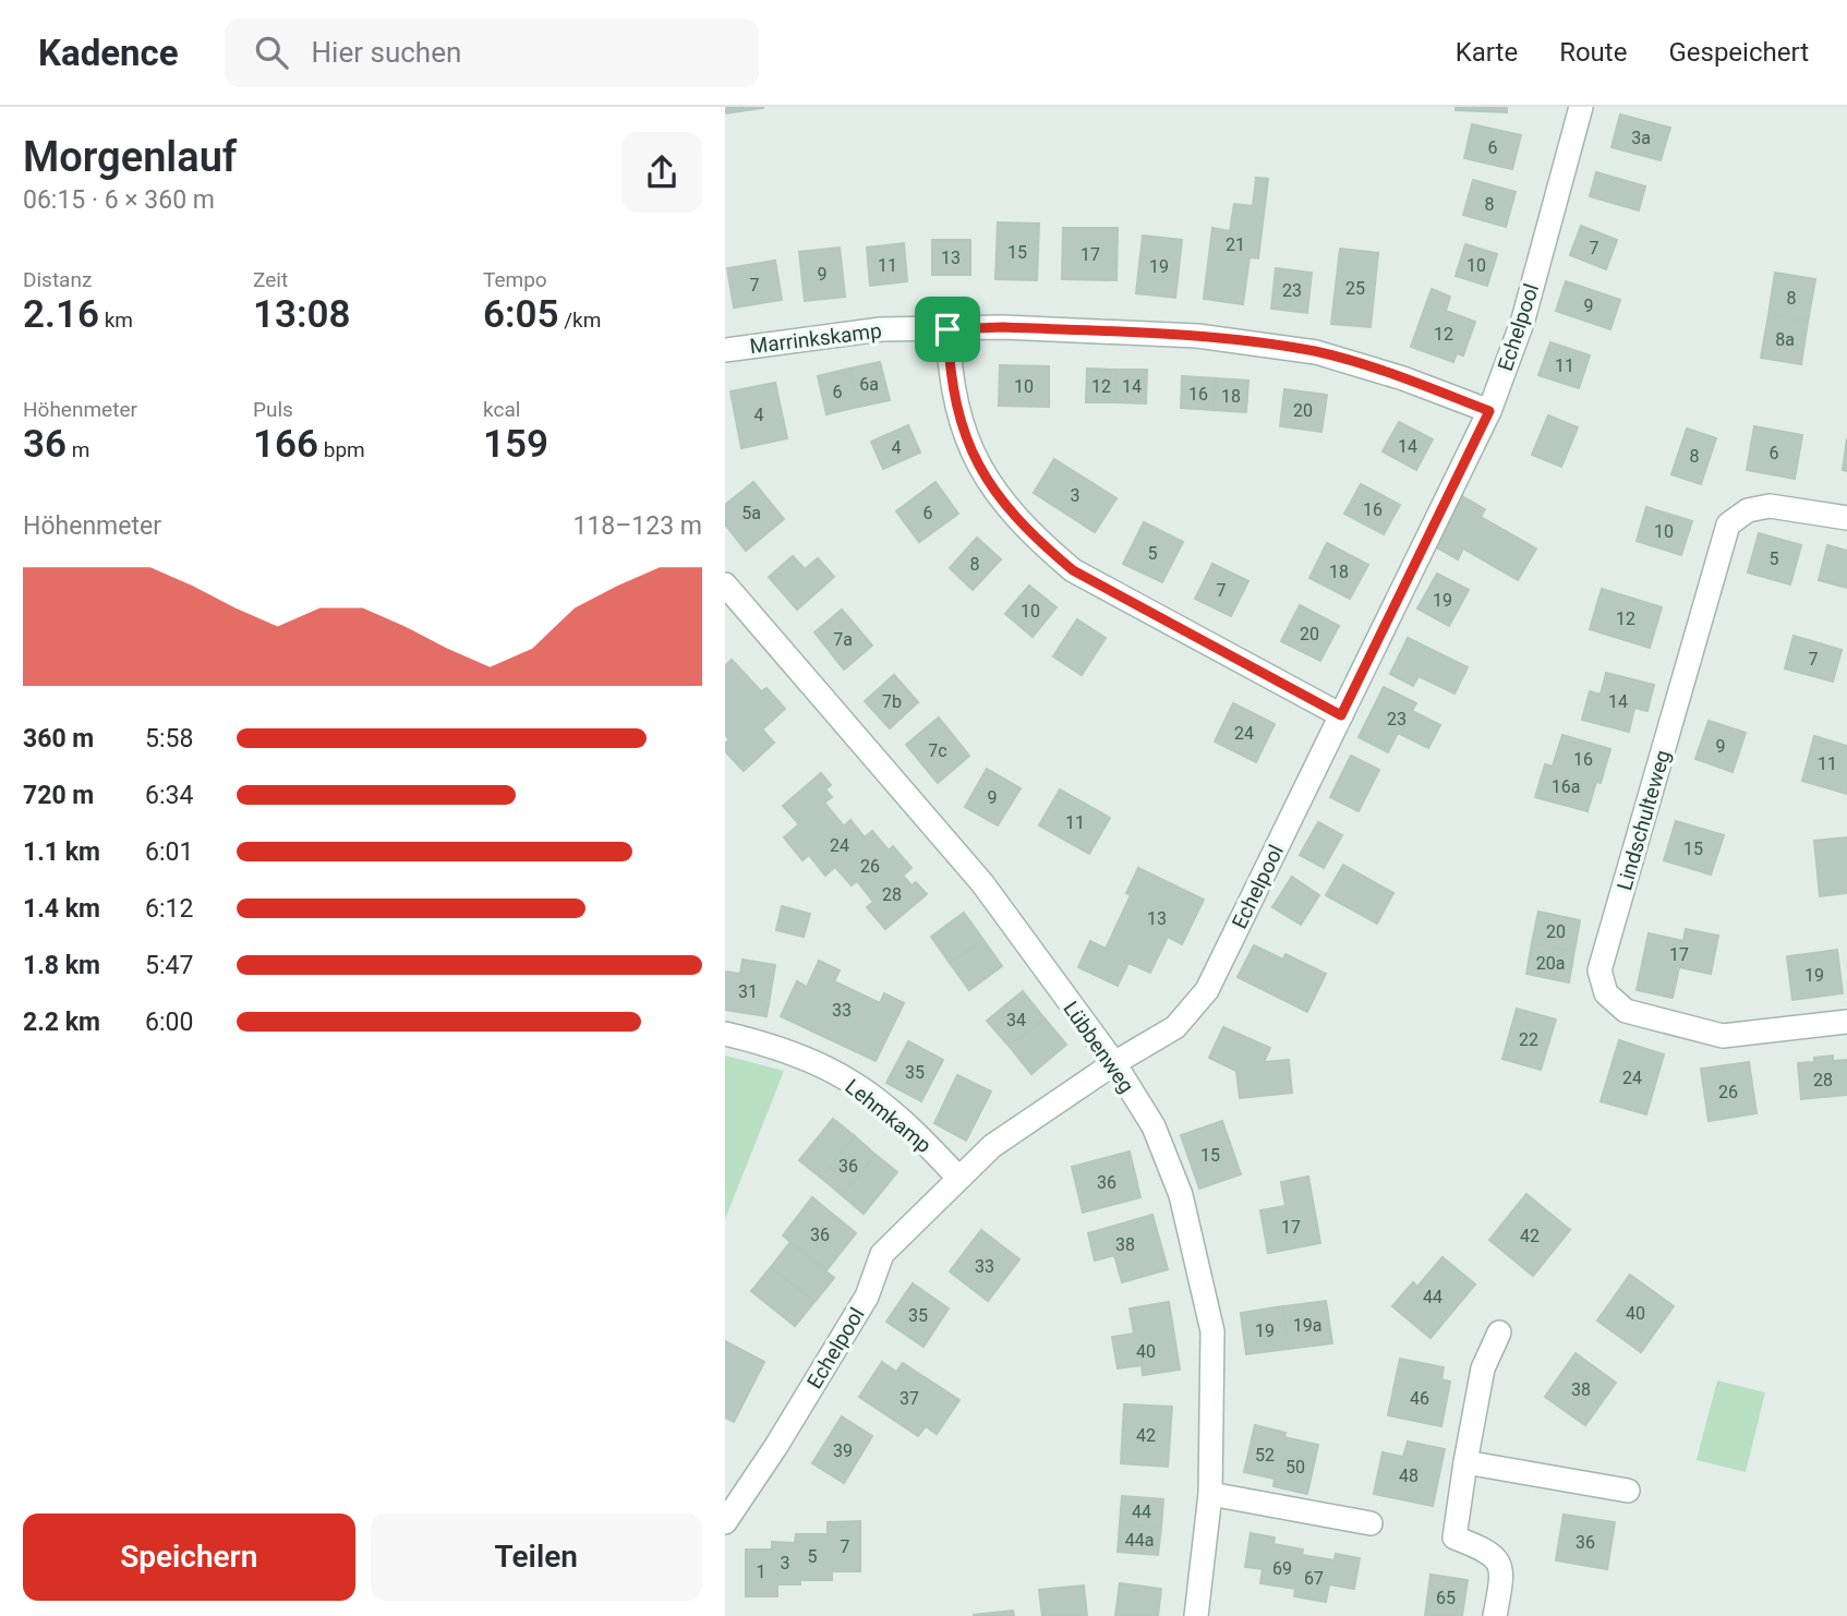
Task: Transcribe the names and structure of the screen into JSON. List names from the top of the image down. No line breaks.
{"streets":{"street":["Echelpool","Marrinkskamp","Lindschulteweg","Lübbenweg","Lehmkamp"]},"crossings":[["Echelpool","Marrinkskamp"],["Echelpool","Lübbenweg"],["Echelpool","Lehmkamp"]],"house_numbers":["3a","6","8","21","7","15","17","13","11","10","19","9","7","25","23","8","9","12","8a","11","6a","10","12","14","6","16","18","20","4","14","4","6","8","3","16","5a","6","10","5","5","8","18","7","19","10","12","20","7a","7","7b","14","23","24","9","7c","16","11","16a","9","11","24","15","26","28","13","20","17","20a","19","31","33","34","22","35","24","28","26","15","36","36","17","36","42","38","33","44","40","35","19a","19","40","38","37","46","42","39","52","50","48","44","44a","36","7","5","3","69","1","67","65"],"page":{"header":"Kadence","search":"Hier suchen","nav":["Karte","Route","Gespeichert"],"heading":["Morgenlauf","06:15 · 6 × 360 m"],"stats":[["Distanz","2.16 km"],["Zeit","13:08"],["Tempo","6:05 /km"],["Höhenmeter","36 m"],["Puls","166 bpm"],["kcal","159"]],"chart":["Höhenmeter","118–123 m"],"list":[{"name":"360 m","note":"5:58"},{"name":"720 m","note":"6:34"},{"name":"1.1 km","note":"6:01"},{"name":"1.4 km","note":"6:12"},{"name":"1.8 km","note":"5:47"},{"name":"2.2 km","note":"6:00"}],"buttons":["Speichern","Teilen"]}}
